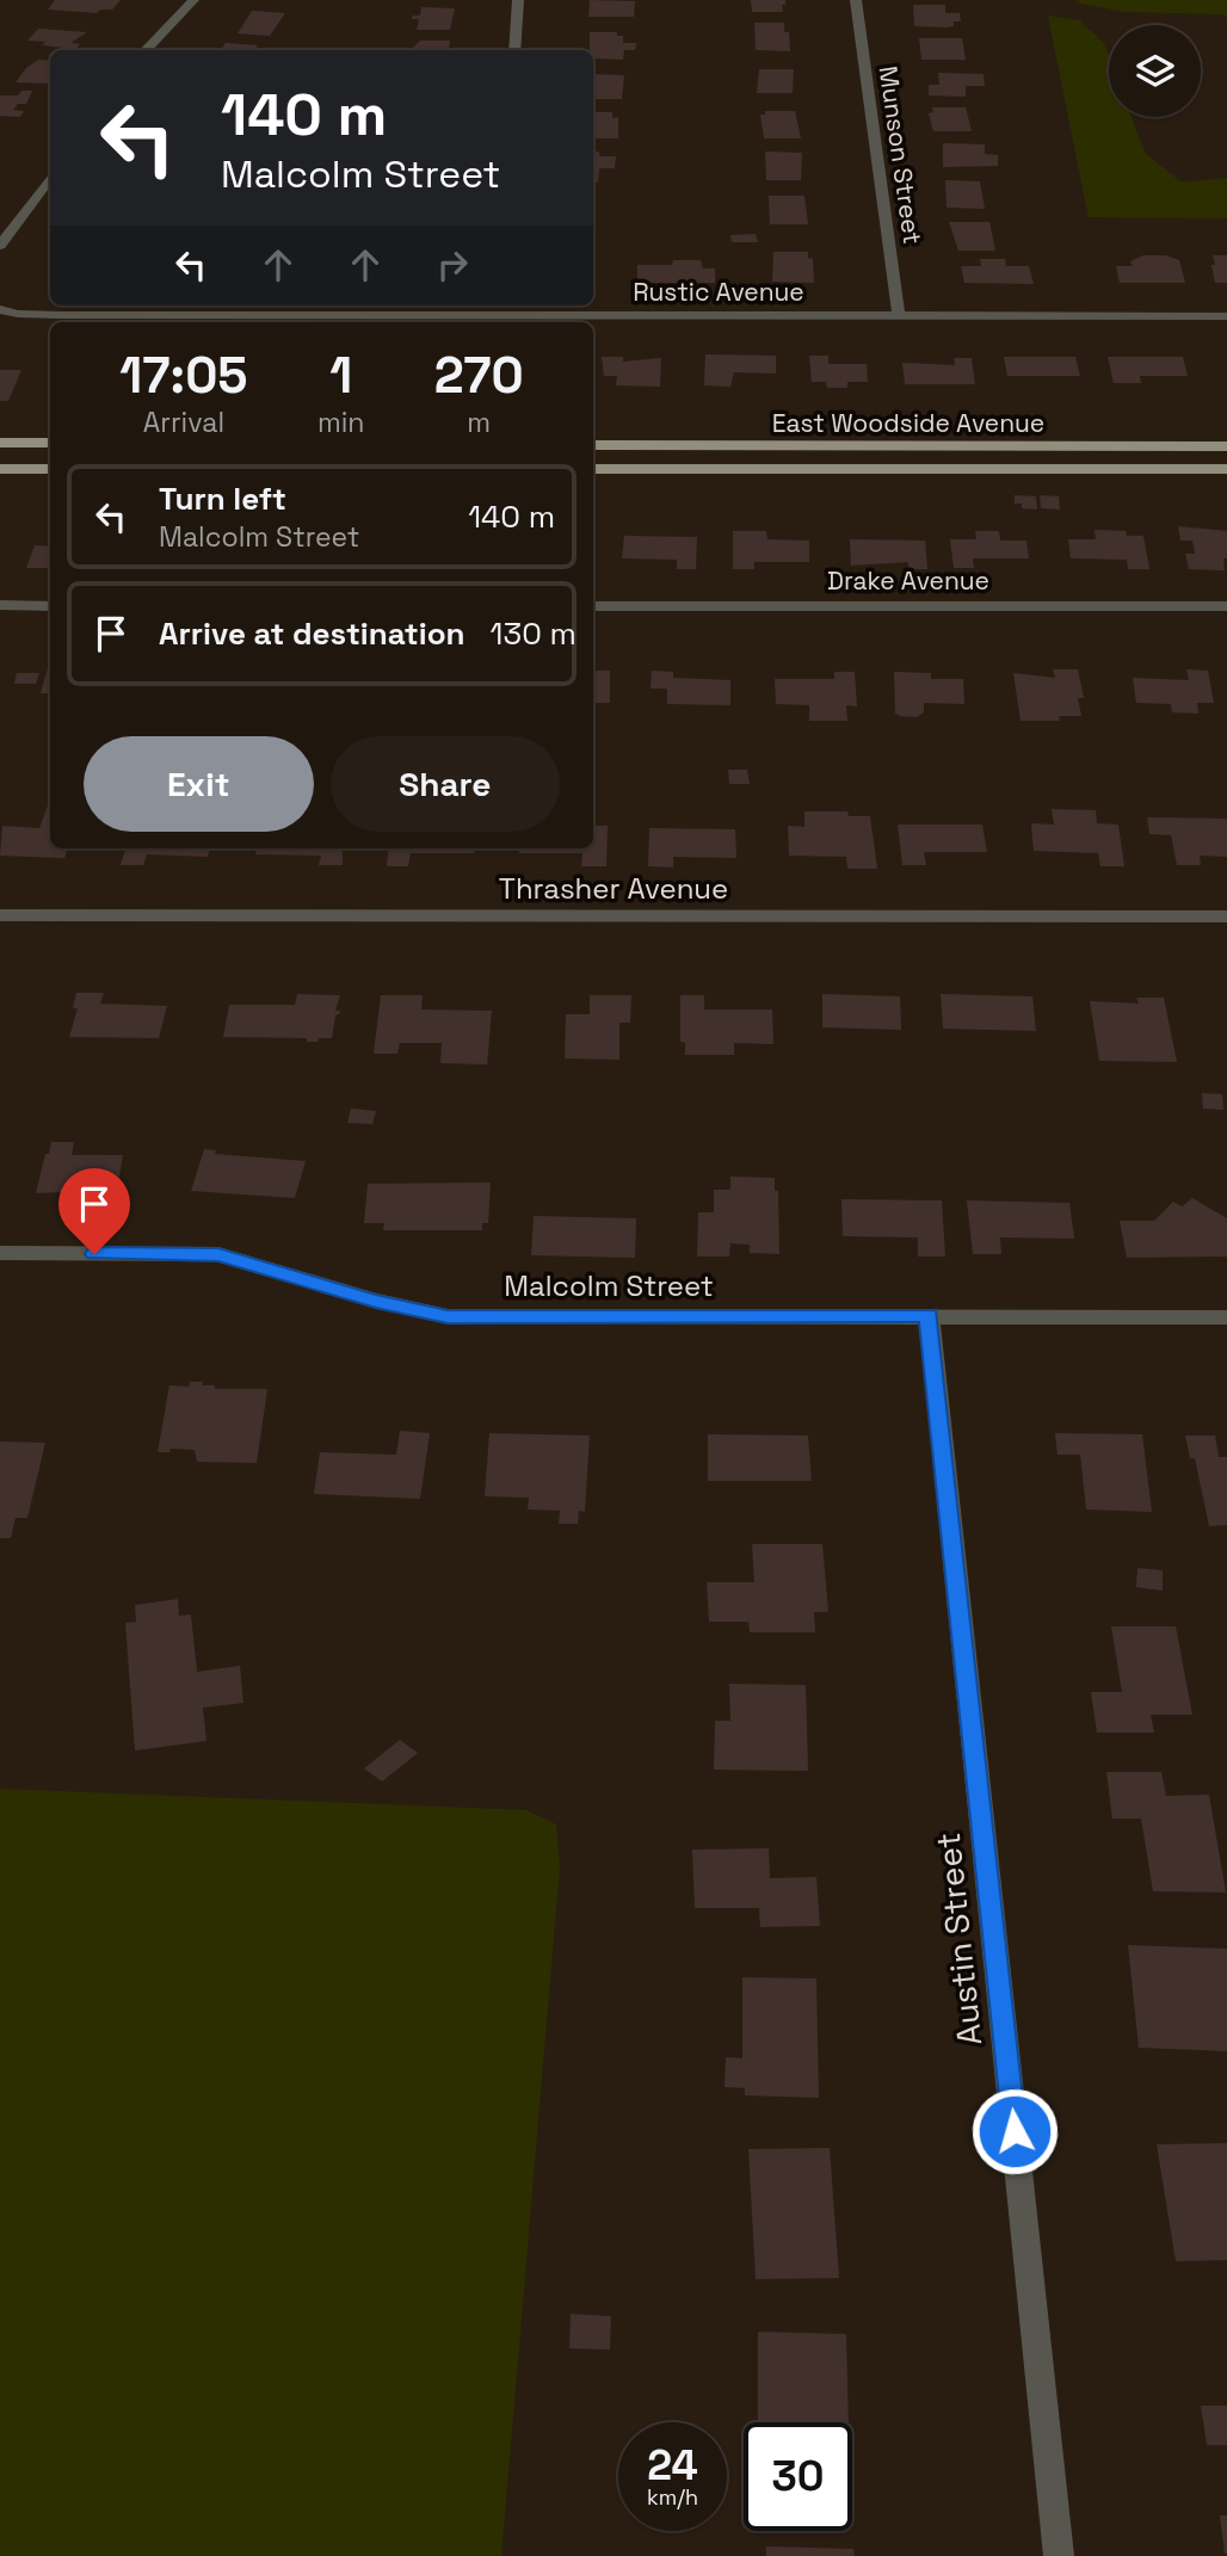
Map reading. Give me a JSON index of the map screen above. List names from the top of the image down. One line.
{"streets":{"main road":["East Woodside Avenue"],"street":["Munson Street","Rustic Avenue","Drake Avenue","Thrasher Avenue","Malcolm Street","Austin Street"]},"crossings":[["Munson Street","Rustic Avenue"],["Malcolm Street","Austin Street"]],"page":{"turn":["140 m","Malcolm Street"],"eta":["17:05","Arrival","1","min","270","m"],"list":[{"name":"Turn left","note":"Malcolm Street","value":"140 m"},{"name":"Arrive at destination","value":"130 m"}],"buttons":["Exit","Share"],"speed":"24 km/h","limit":"30"}}
